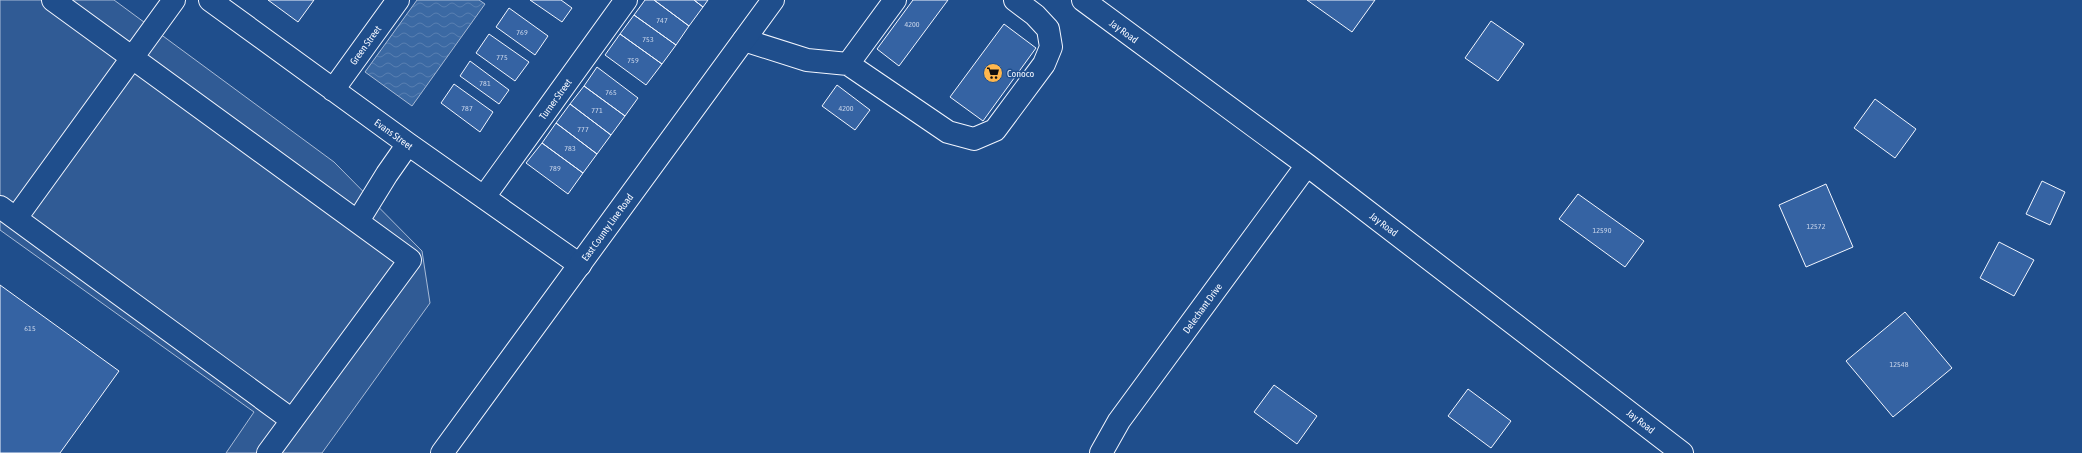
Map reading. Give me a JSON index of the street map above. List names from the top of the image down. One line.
{"streets":{"street":["Jay Road","Green Street","Turner Street","Evans Street","East County Line Road","Delechant Drive"]},"crossings":[["Jay Road","Delechant Drive"],["Green Street","Evans Street"],["Turner Street","Evans Street"],["Evans Street","East County Line Road"]],"places":{"supermarket":["Conoco"]},"house_numbers":["747","4200","769","753","775","759","781","765","787","4200","771","777","783","789","12572","12590","615","12548"]}
